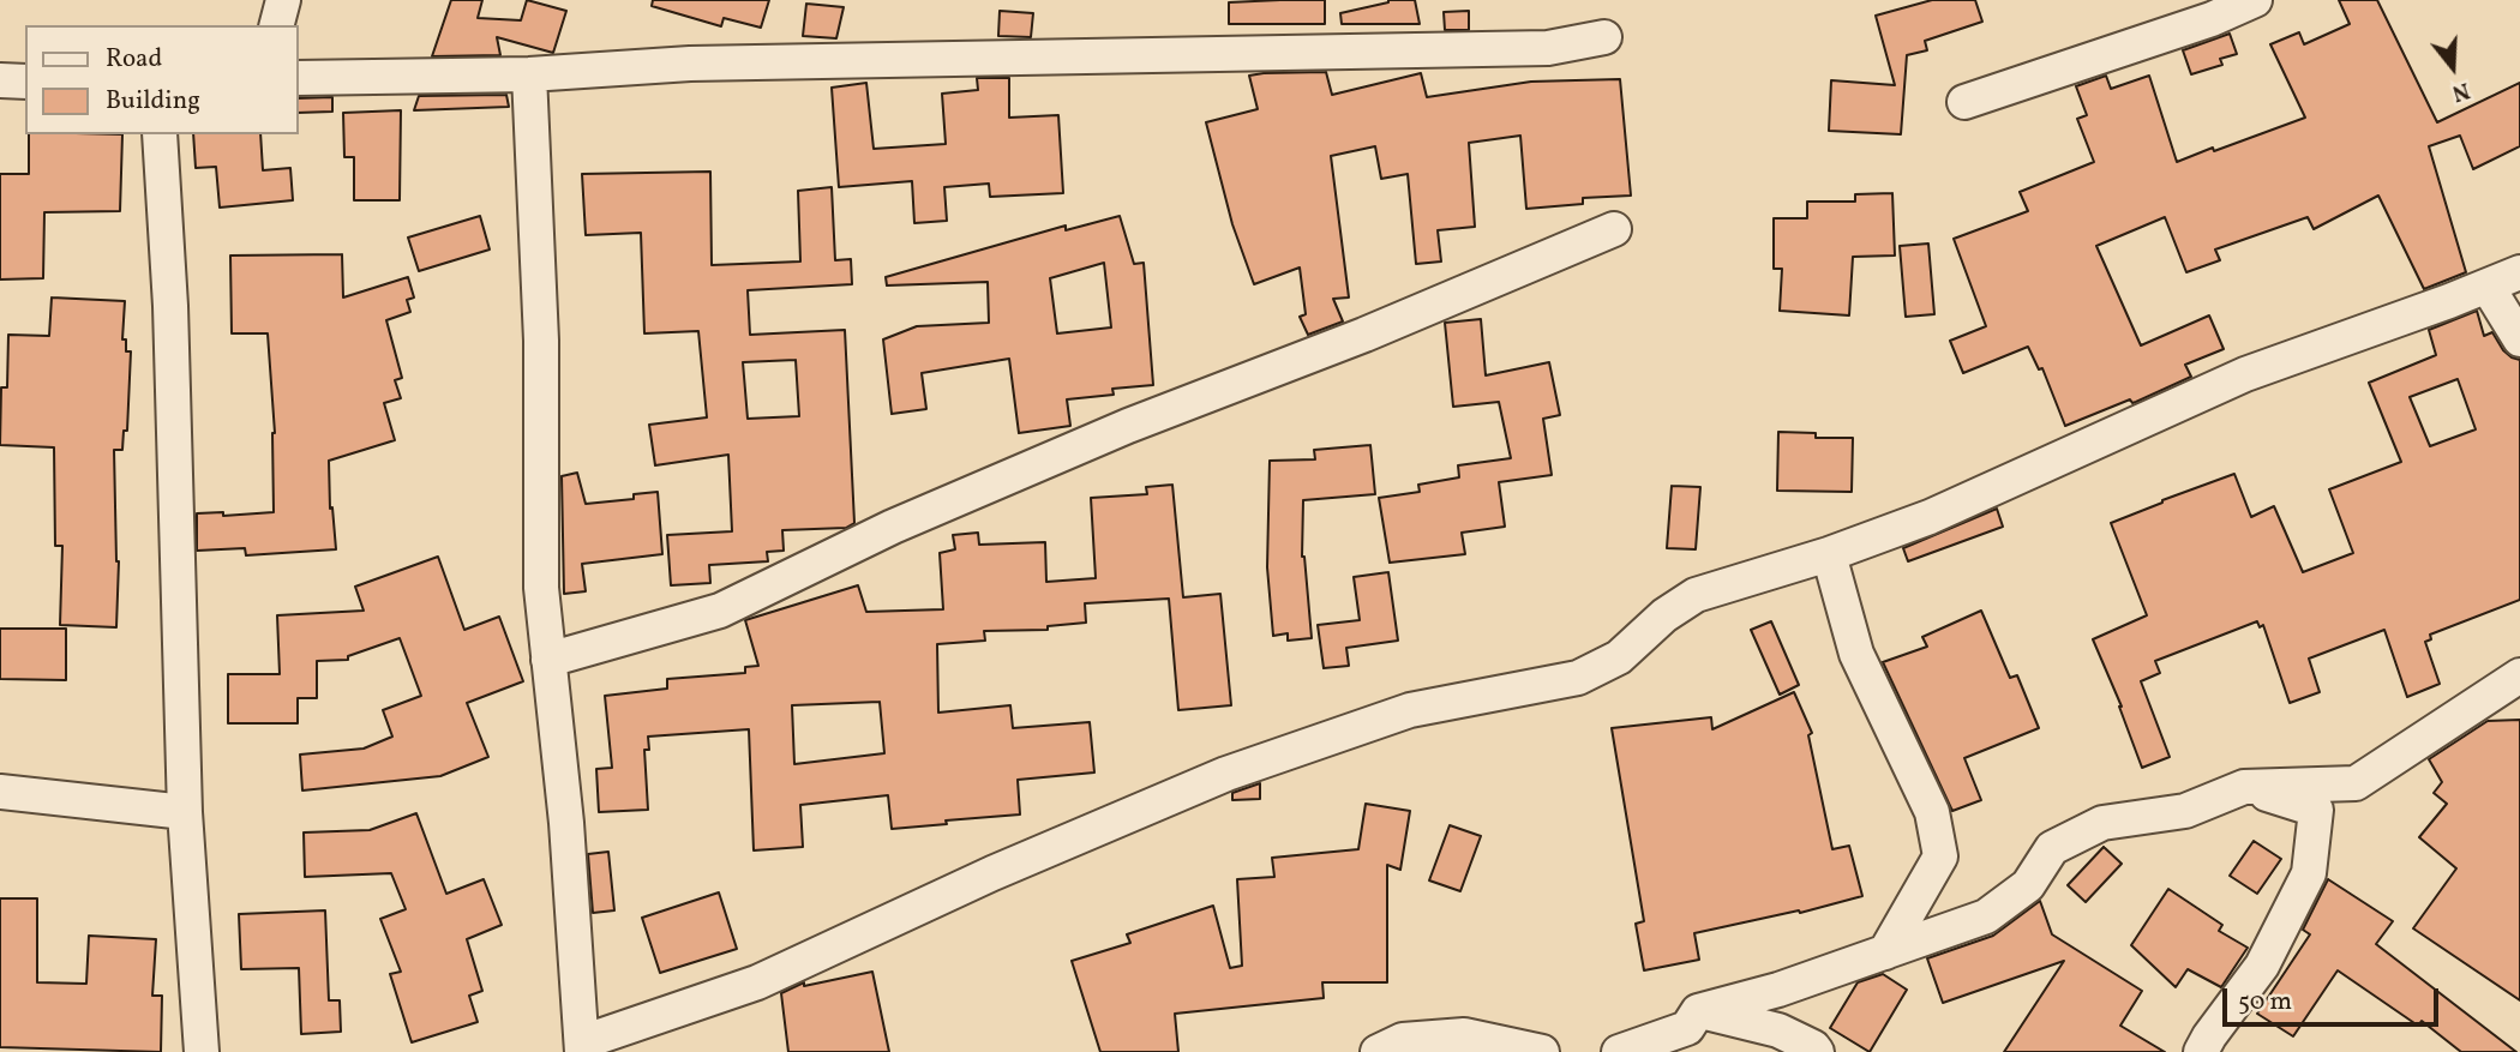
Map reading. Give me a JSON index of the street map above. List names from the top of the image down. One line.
{"legend":["Road","Building"],"scale_bar":"50 m","north":"bottom"}
